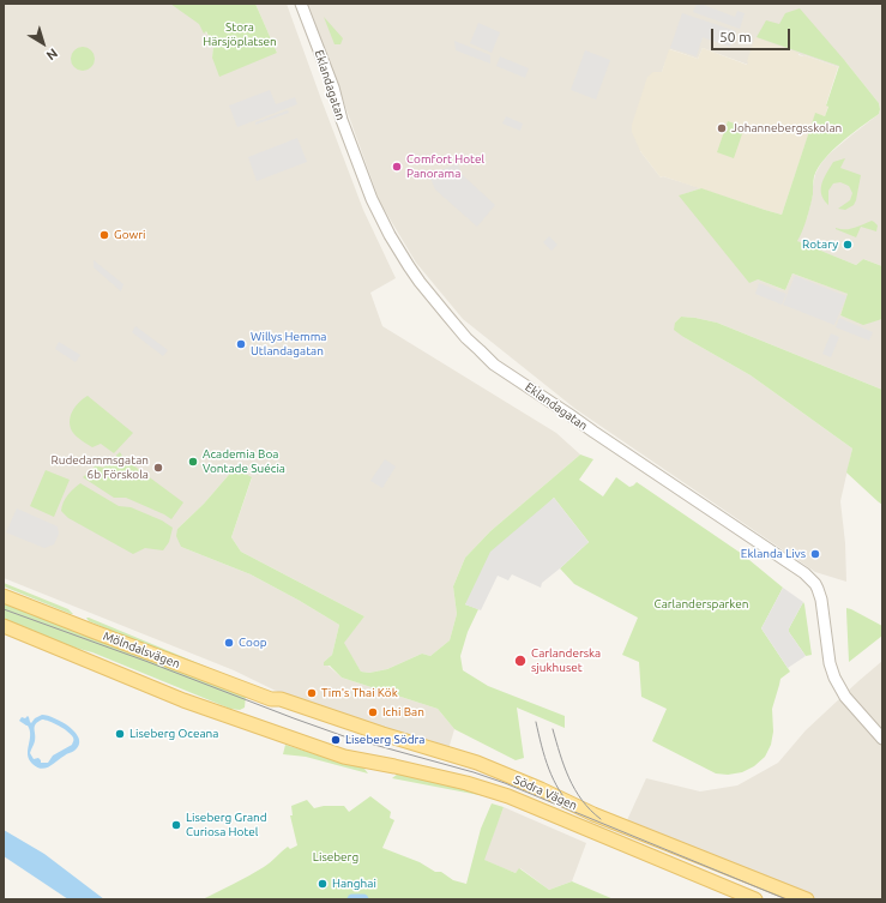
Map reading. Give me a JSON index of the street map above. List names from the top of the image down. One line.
{"streets":{"main road":["Mölndalsvägen","Södra Vägen"],"street":["Eklandagatan"]},"crossings":[["Mölndalsvägen","Södra Vägen"]],"parks":["Stora Härsjöplatsen","Carlandersparken","Liseberg"],"places":["Johannebergsskolan","Comfort Hotel Panorama","Gowri","Rotary","Willys Hemma Utlandagatan","Academia Boa Vontade Suécia","Rudedammsgatan 6b Förskola","Eklanda Livs","Coop","Carlanderska sjukhuset","Tim's Thai Kök","Ichi Ban","Liseberg Oceana","Liseberg Södra","Liseberg Grand Curiosa Hotel","Hanghai"],"scale_bar":"50 m","north":"bottom right"}
